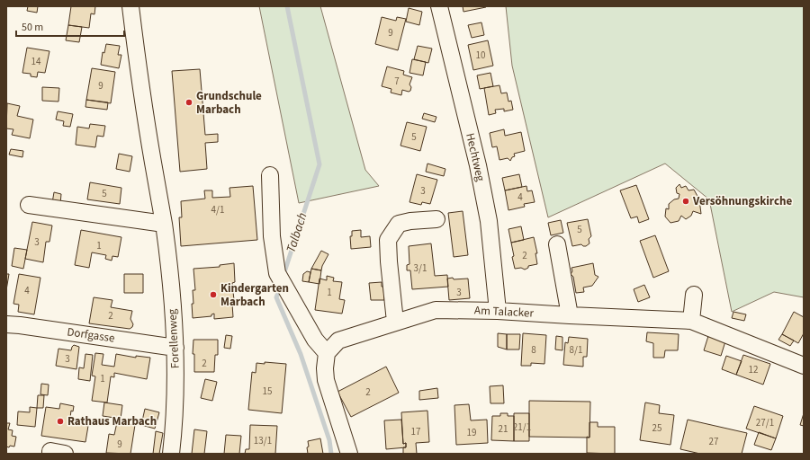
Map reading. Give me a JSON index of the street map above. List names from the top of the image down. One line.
{"streets":{"street":["Hechtweg","Am Talacker","Dorfgasse","Forellenweg"]},"crossings":[["Hechtweg","Am Talacker"],["Dorfgasse","Forellenweg"]],"water":["Talbach"],"places":["Grundschule Marbach","Versöhnungskirche","Kindergarten Marbach","Rathaus Marbach"],"house_numbers":["9","10","14","7","9","5","3","5","4","4/1","5","3","1","2","3/1","4","1","3","2","8","8/1","3","2","12","1","15","2","27/1","21/1","25","21","17","19","13/1","27","9"],"scale_bar":"50 m"}
